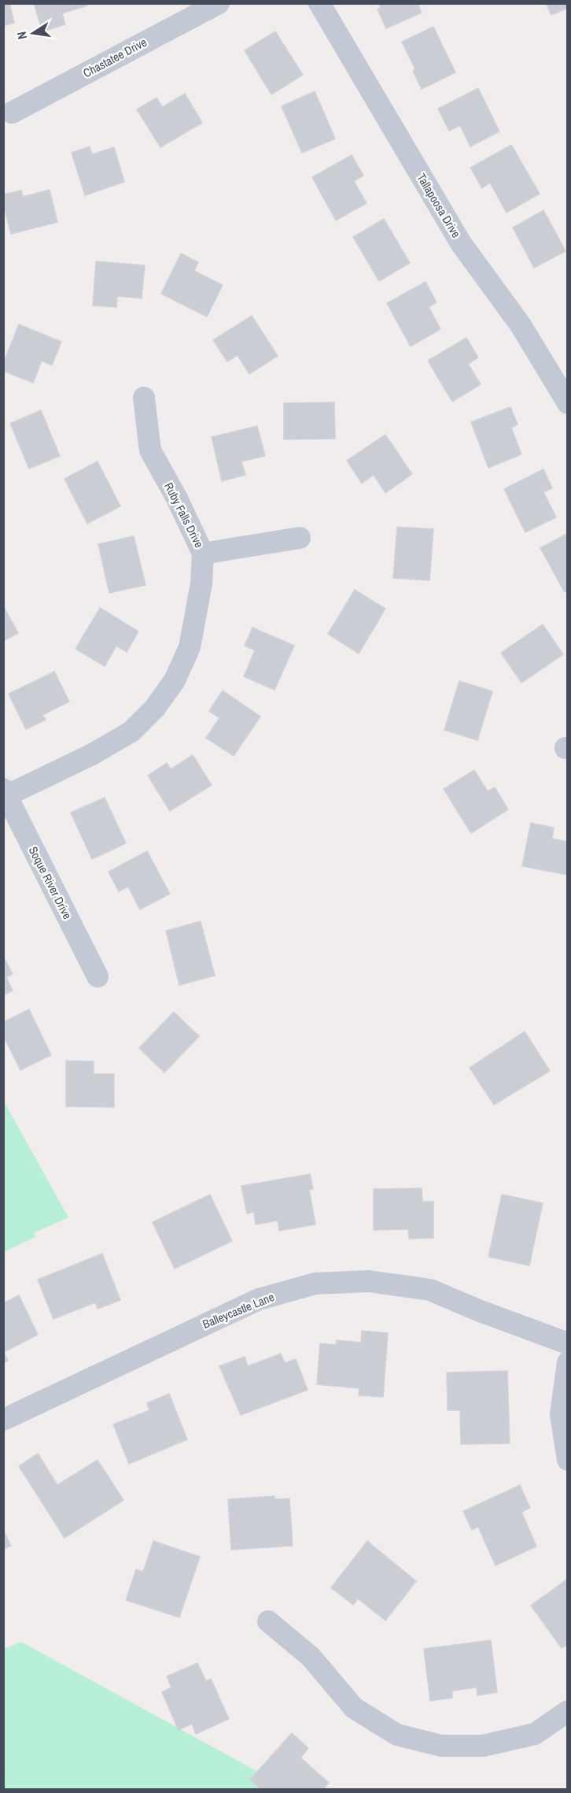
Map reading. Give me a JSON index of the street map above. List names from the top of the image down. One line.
{"streets":{"street":["Chastatee Drive","Tallapoosa Drive","Ruby Falls Drive","Soque River Drive","Balleycastle Lane"]},"crossings":[["Ruby Falls Drive","Soque River Drive"]],"north":"left"}
